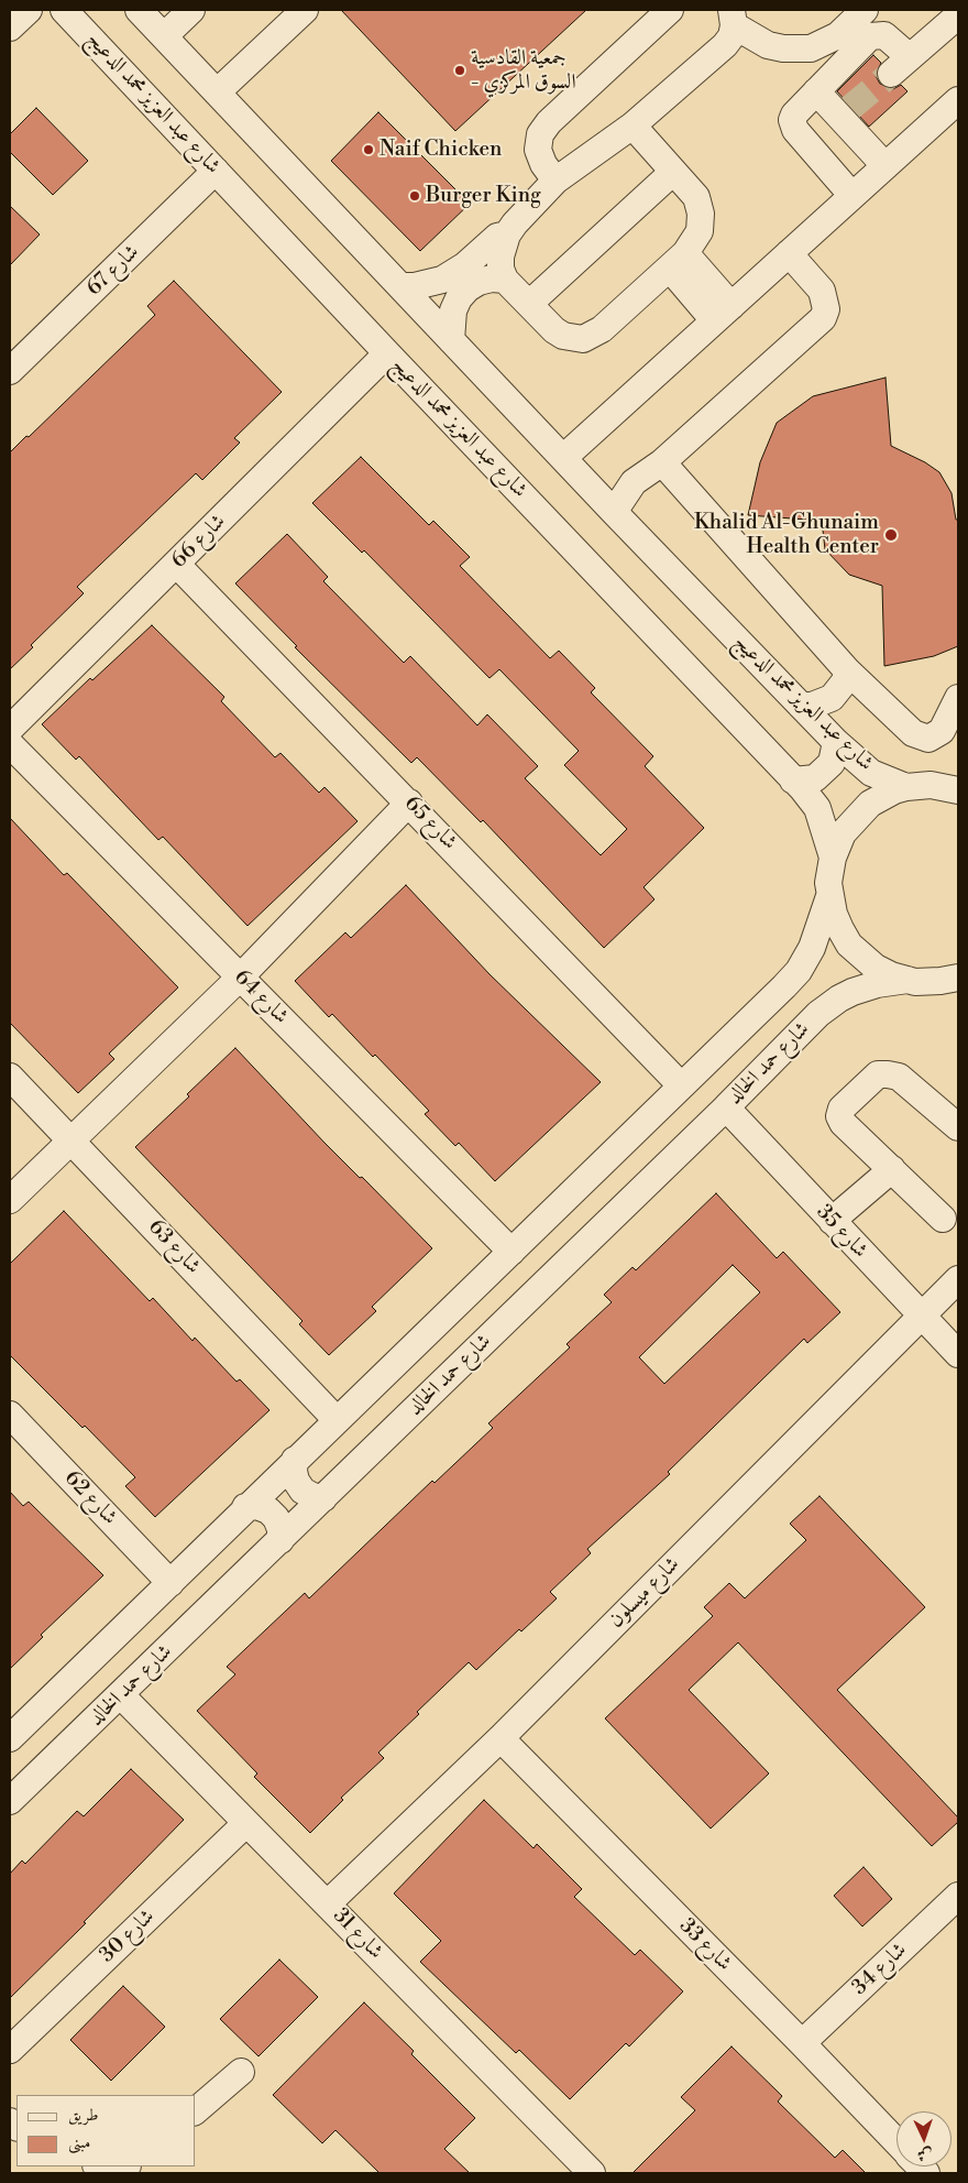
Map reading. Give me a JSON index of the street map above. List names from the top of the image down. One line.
{"streets":{"street":["شارع عبد العزيز محمد الدعيج","شارع 67","شارع 66","شارع 65","شارع 64","شارع حمد الخالد","شارع 35","شارع 63","شارع 62","شارع ميسلون","شارع 31","شارع 30","شارع 33","شارع 34"]},"crossings":[["شارع عبد العزيز محمد الدعيج","شارع 67"],["شارع عبد العزيز محمد الدعيج","شارع 66"],["شارع 66","شارع 65"],["شارع حمد الخالد","شارع 35"],["شارع حمد الخالد","شارع 31"],["شارع 35","شارع ميسلون"],["شارع ميسلون","شارع 31"],["شارع ميسلون","شارع 33"],["شارع 31","شارع 30"],["شارع 33","شارع 34"]],"places":["جمعية القادسية - السوق المركزي","Naif Chicken","Burger King","Khalid Al-Ghunaim Health Center"],"legend":["طريق","مبنى"],"north":"bottom"}
